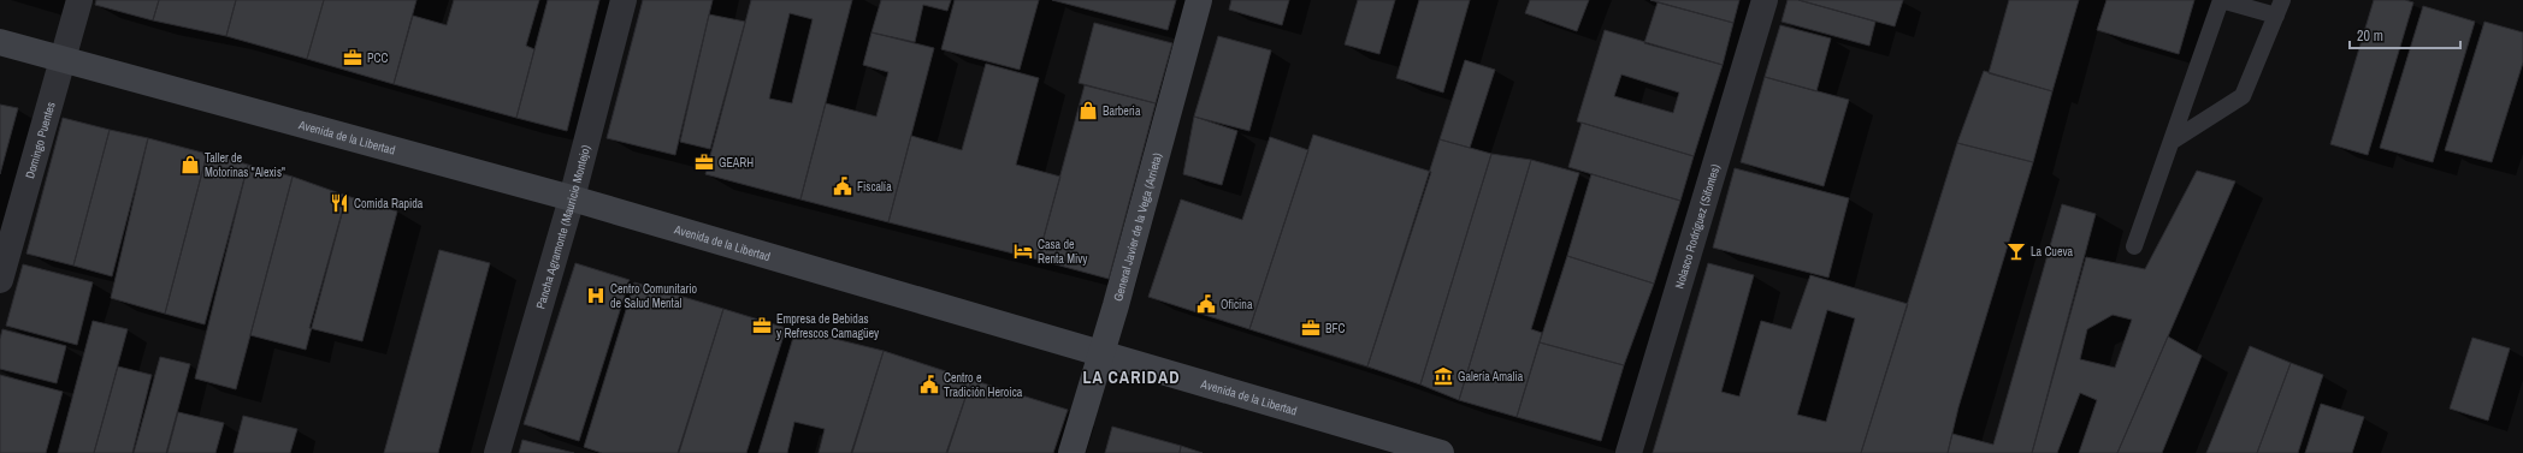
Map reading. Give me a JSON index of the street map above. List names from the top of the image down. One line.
{"streets":{"main road":["Avenida de la Libertad","General Javier de la Vega (Arrieta)"],"street":["Domingo Puentes","Nolasco Rodríguez (Sifontes)","Pancha Agramonte (Mauricio Montejo)"]},"crossings":[["Avenida de la Libertad","Domingo Puentes"],["Avenida de la Libertad","Pancha Agramonte (Mauricio Montejo)"],["Avenida de la Libertad","General Javier de la Vega (Arrieta)"]],"districts":["LA CARIDAD"],"places":{"office":["PCC","GEARH","Empresa de Bebidas y Refrescos Camagüey","BFC"],"shop":["Barberia","Taller de Motorinas \"Alexis\""],"public building":["Fiscalía","Oficina","Centro e Tradición Heroica"],"restaurant":["Comida Rapida"],"hotel":["Casa de Renta Mivy"],"bar":["La Cueva"],"hospital":["Centro Comunitario de Salud Mental"],"museum":["Galería Amalia"]},"scale_bar":"20 m"}
